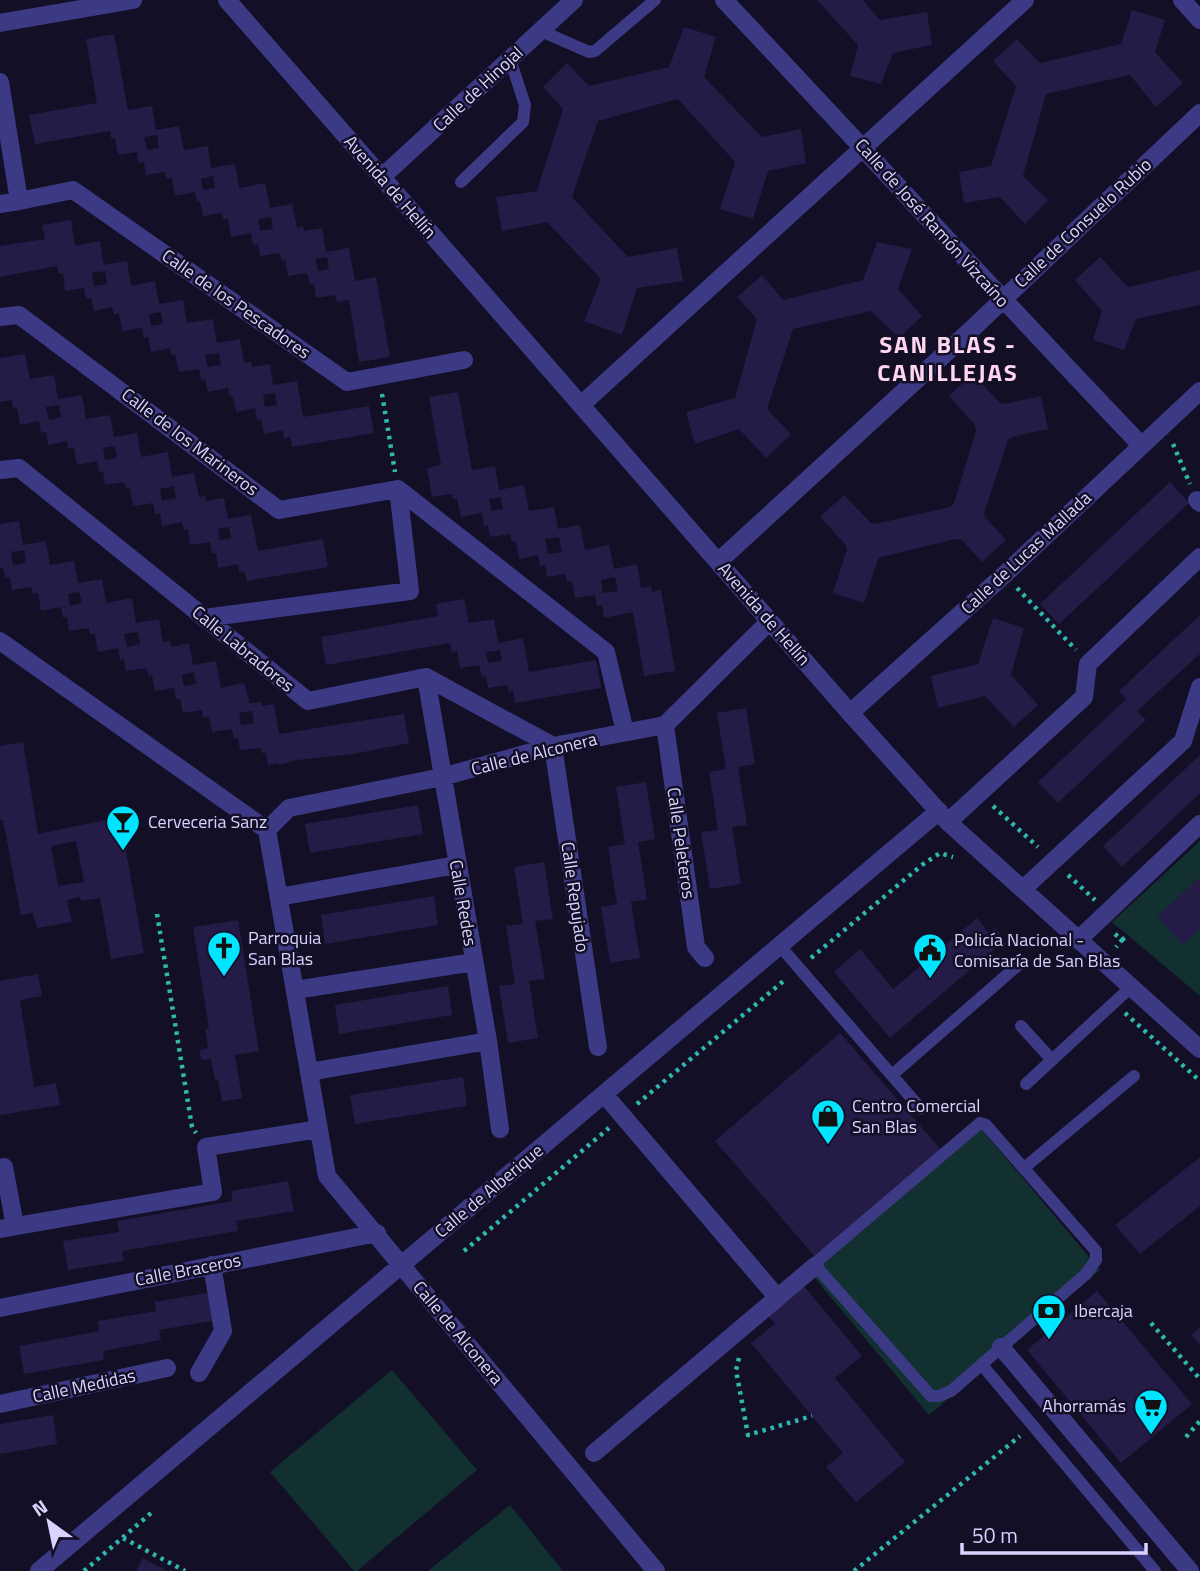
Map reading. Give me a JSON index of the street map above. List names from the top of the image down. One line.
{"streets":{"street":["Calle de Hinojal","Avenida de Hellín","Calle de José Ramón Vizcaíno","Calle de Consuelo Rubio","Calle de los Pescadores","Calle de los Marineros","Calle de Lucas Mallada","Calle Labradores","Calle de Alconera","Calle Peleteros","Calle Repujado","Calle Redes","Calle de Alberique","Calle Braceros","Calle Medidas"]},"crossings":[["Calle de Hinojal","Avenida de Hellín"],["Avenida de Hellín","Calle de Consuelo Rubio"],["Avenida de Hellín","Calle de Lucas Mallada"],["Avenida de Hellín","Calle de Alberique"],["Calle de José Ramón Vizcaíno","Calle de Consuelo Rubio"],["Calle de José Ramón Vizcaíno","Calle de Lucas Mallada"],["Calle Labradores","Calle Redes"],["Calle de Alconera","Calle Peleteros"],["Calle de Alconera","Calle Repujado"],["Calle de Alconera","Calle Redes"],["Calle de Alconera","Calle de Alberique"],["Calle de Alconera","Calle Braceros"]],"districts":["SAN BLAS - CANILLEJAS"],"places":{"bar":["Cerveceria Sanz"],"church":["Parroquia San Blas"],"public building":["Policía Nacional - Comisaría de San Blas"],"shop":["Centro Comercial San Blas"],"bank":["Ibercaja"],"supermarket":["Ahorramás"]},"scale_bar":"50 m","north":"top left"}
